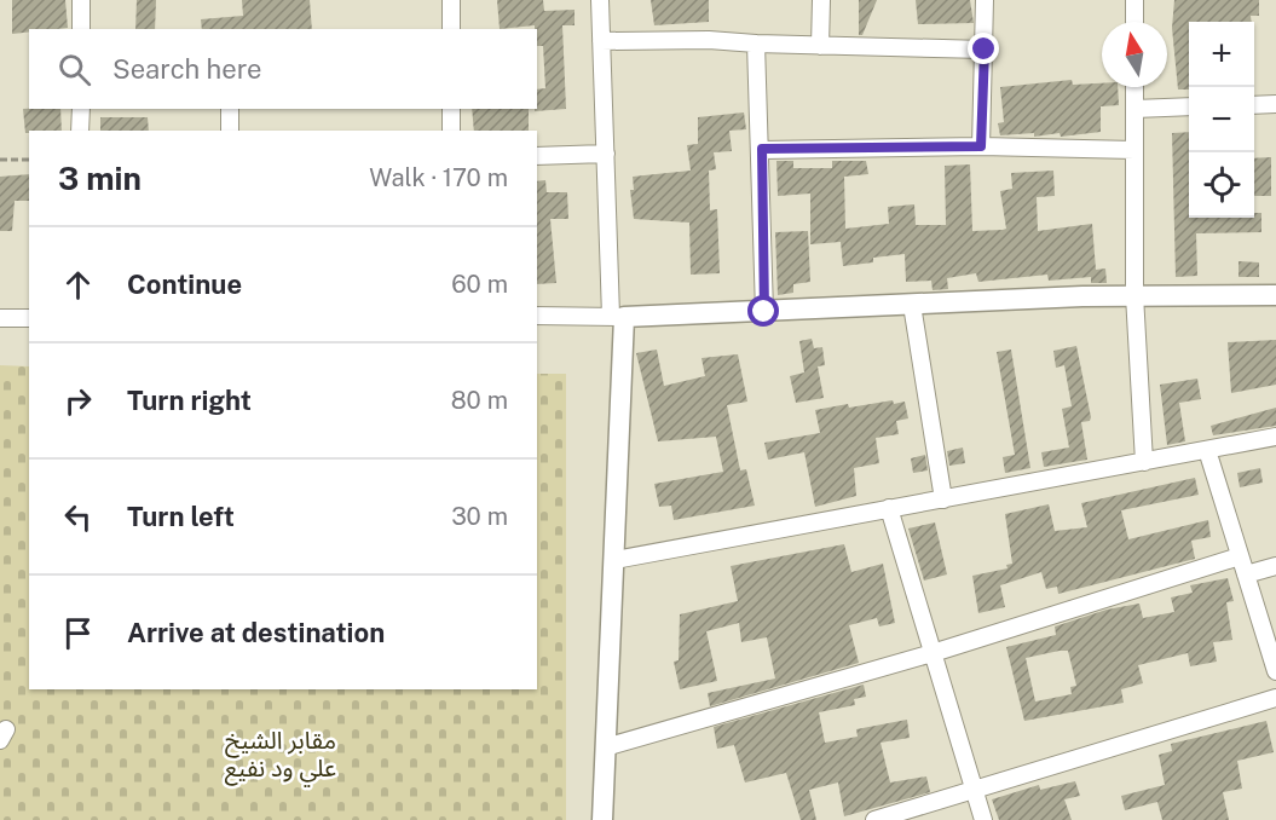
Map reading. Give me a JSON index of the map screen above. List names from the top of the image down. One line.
{"parks":["مقابر الشيخ علي ود نفيع"],"north":"top","page":{"map_buttons":["+","−"],"search":"Search here","heading":["3 min","Walk · 170 m"],"list":[["Continue","60 m"],["Turn right","80 m"],["Turn left","30 m"],"Arrive at destination"]}}
